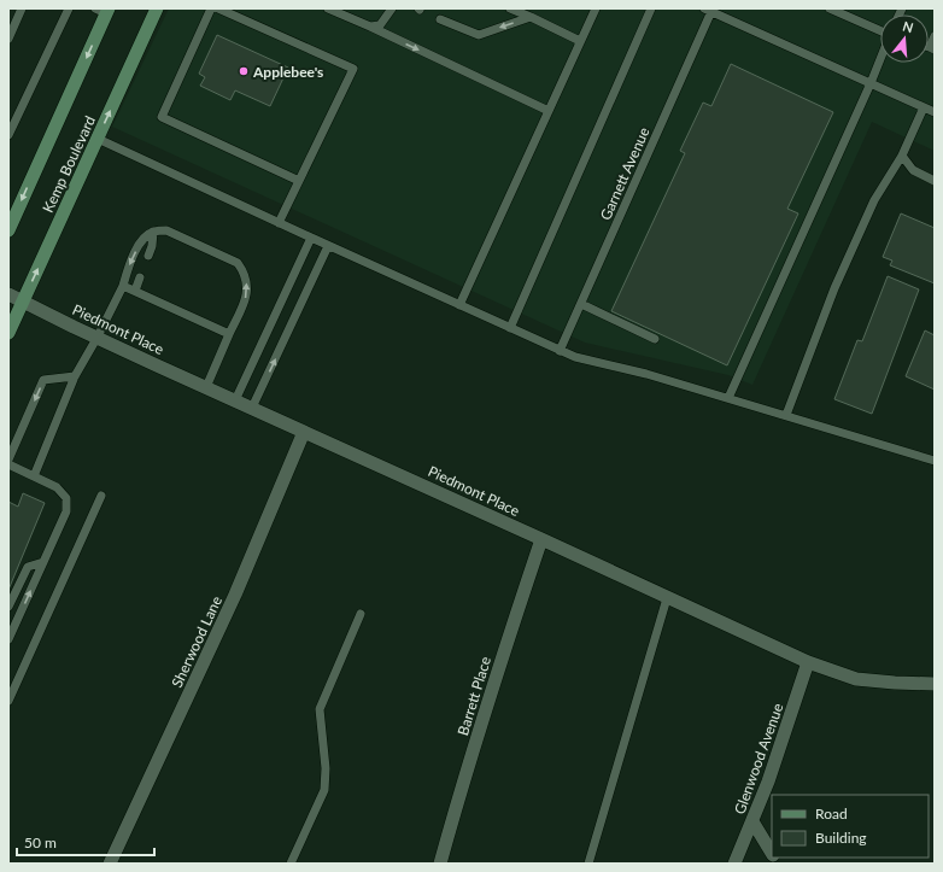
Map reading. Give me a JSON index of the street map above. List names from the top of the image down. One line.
{"streets":{"main road":["Kemp Boulevard"],"street":["Piedmont Place","Sherwood Lane","Barrett Place","Glenwood Avenue"],"lane":["Garnett Avenue"]},"crossings":[["Kemp Boulevard","Piedmont Place"],["Piedmont Place","Sherwood Lane"],["Piedmont Place","Barrett Place"],["Piedmont Place","Glenwood Avenue"]],"places":["Applebee's"],"legend":["Road","Building"],"scale_bar":"50 m","north":"top"}
